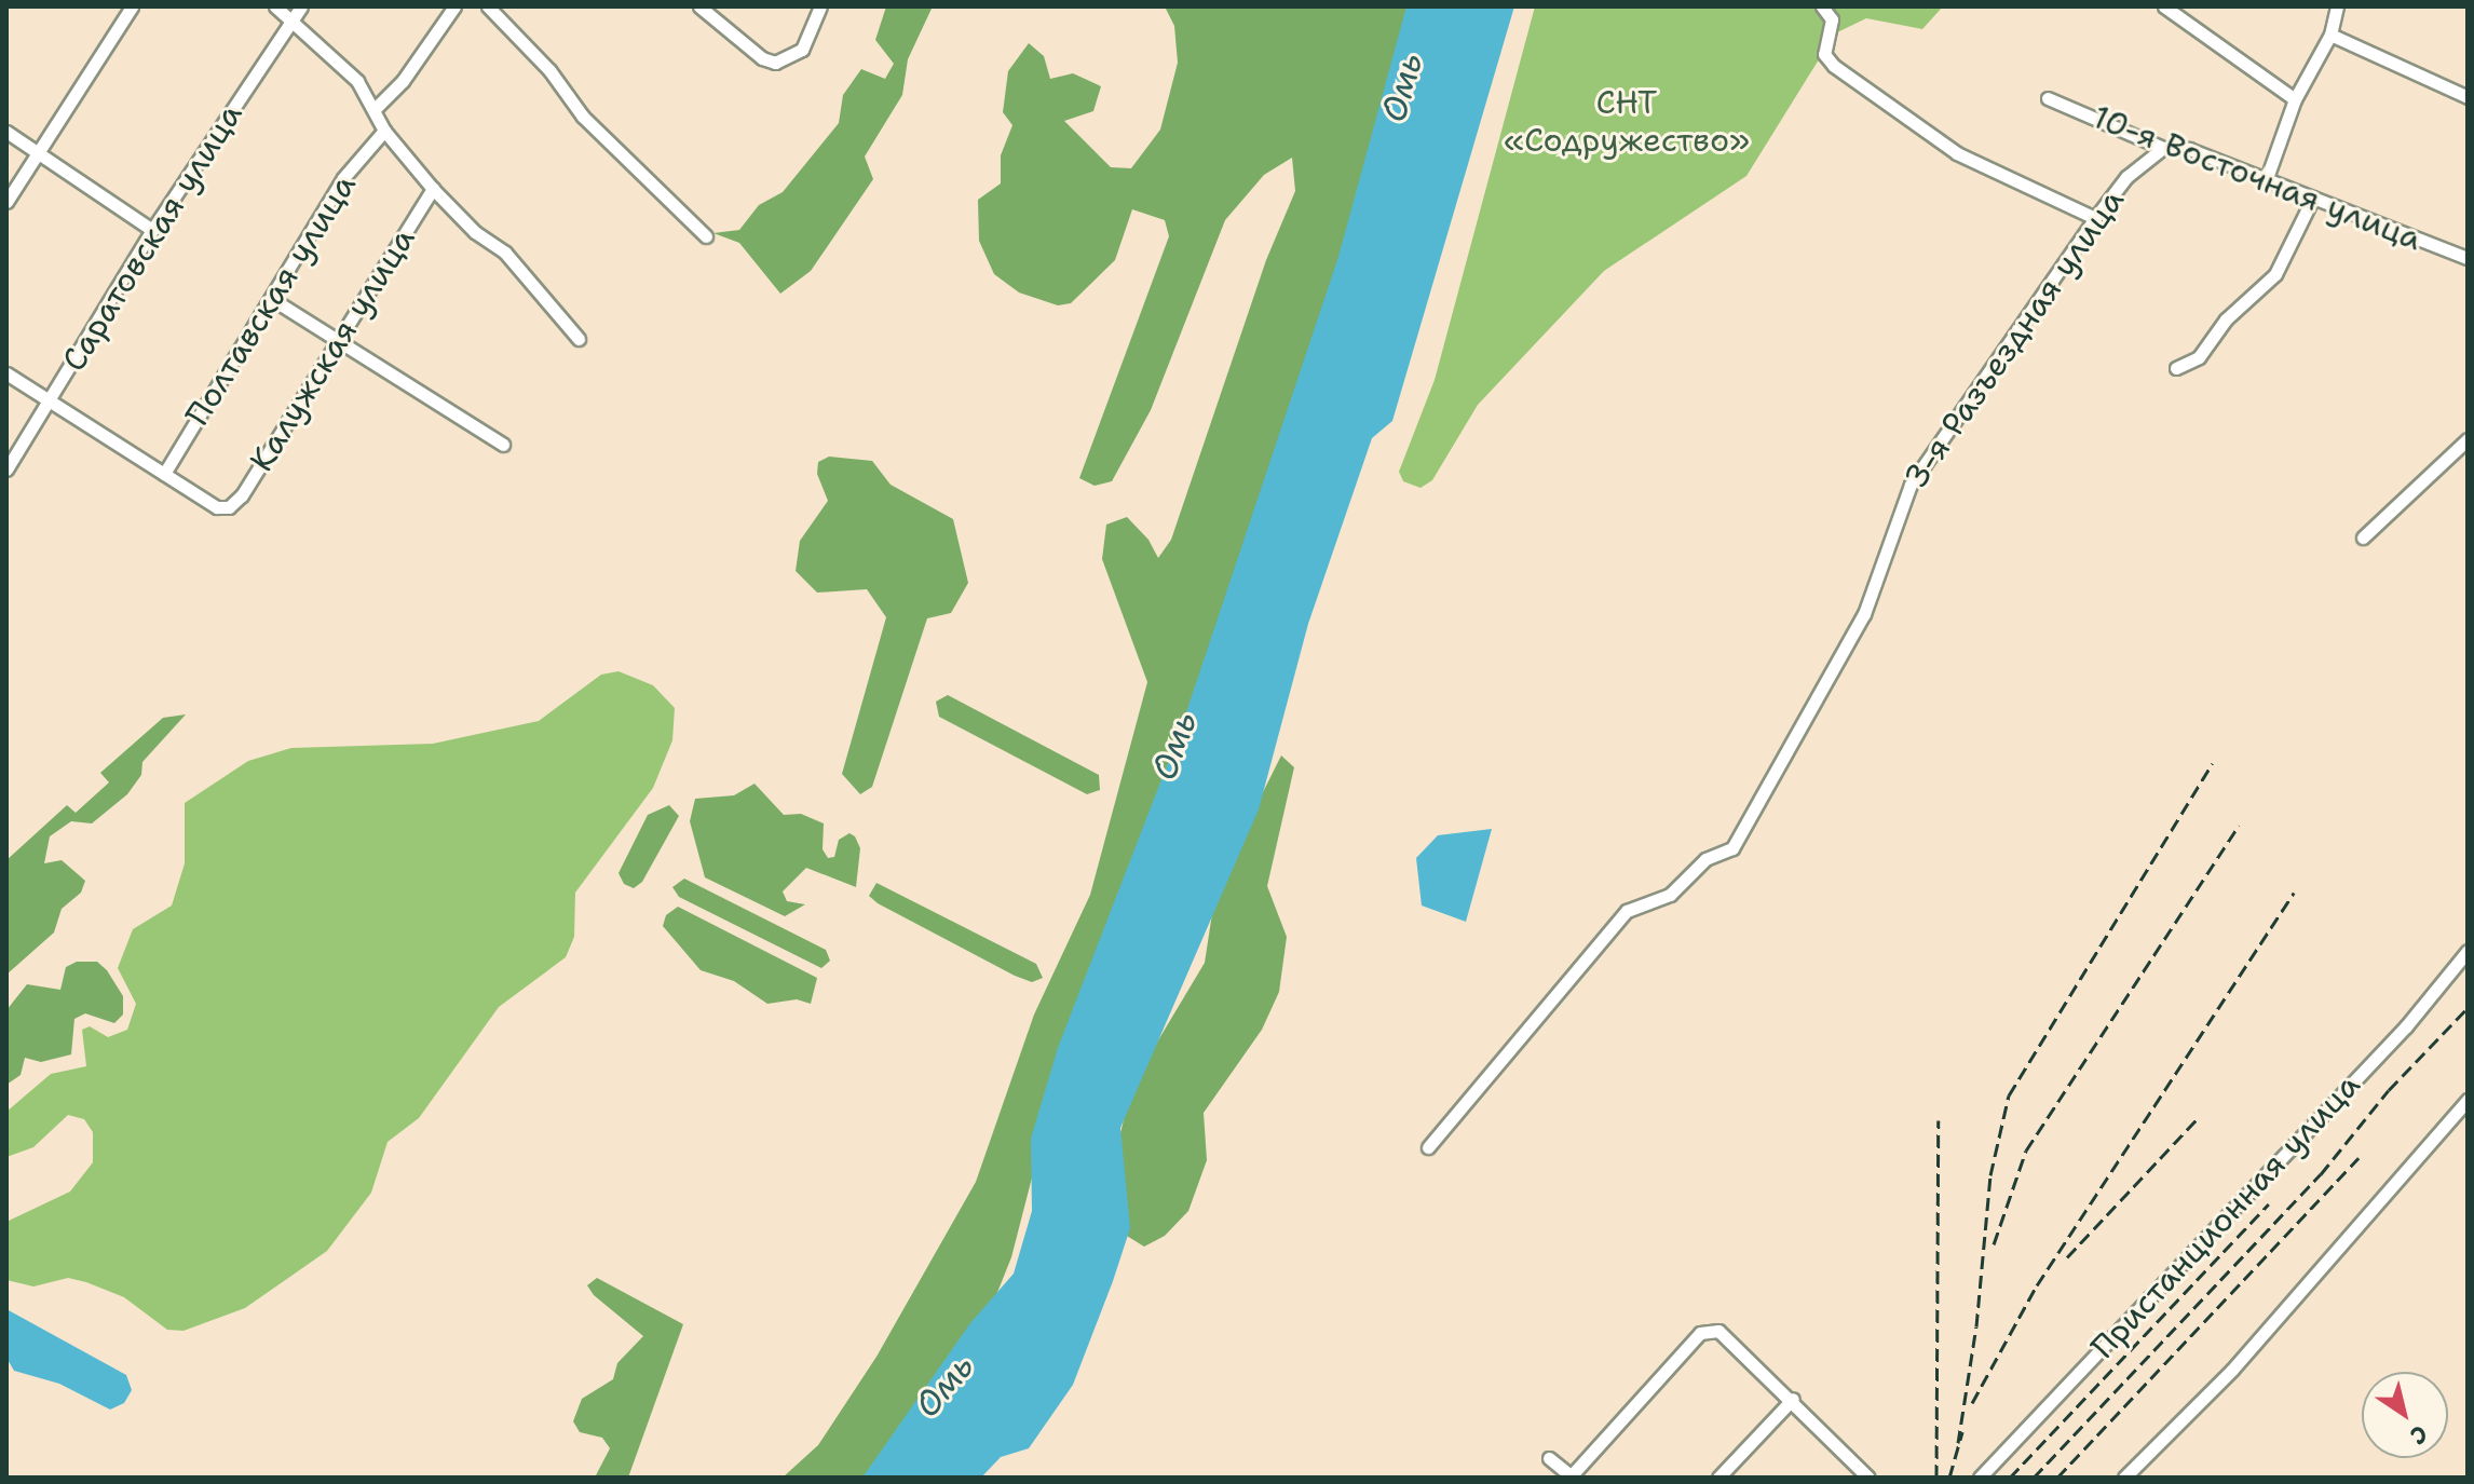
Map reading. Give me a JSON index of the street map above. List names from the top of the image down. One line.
{"streets":{"street":["10-я Восточная улица","Саратовская улица","Полтавская улица","3-я Разъездная улица","Калужская улица","Пристанционная улица"]},"crossings":[["10-я Восточная улица","3-я Разъездная улица"],["Полтавская улица","Калужская улица"]],"water":["Омь"],"parks":["СНТ «Содружество»"],"north":"bottom right"}
